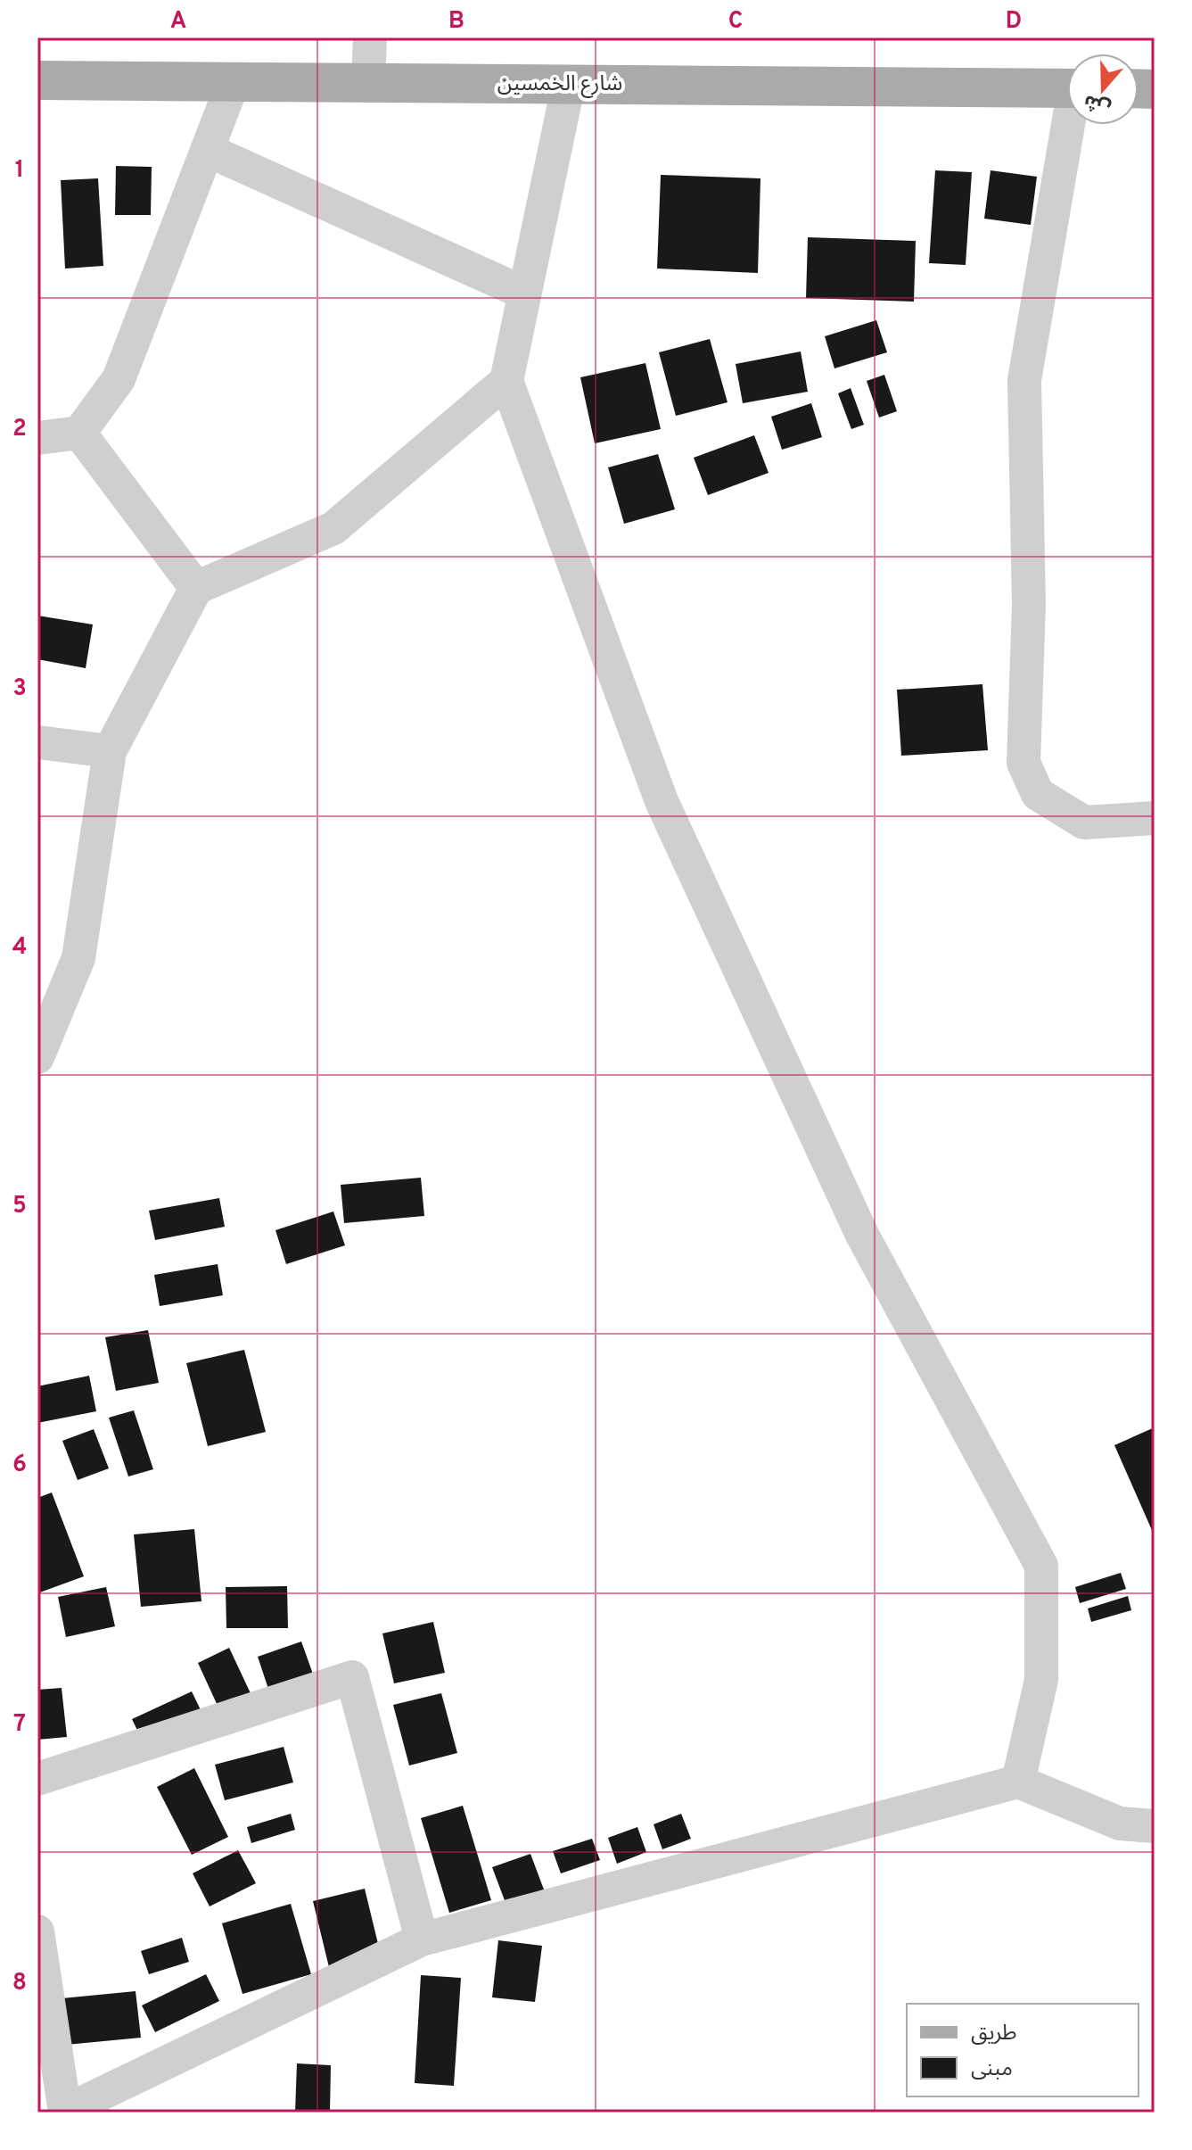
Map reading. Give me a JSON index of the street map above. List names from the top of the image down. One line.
{"streets":{"main road":["شارع الخمسين"]},"legend":["طريق","مبنى"],"north":"bottom","grid":{"columns":["A","B","C","D"],"rows":["1","2","3","4","5","6","7","8"]}}
